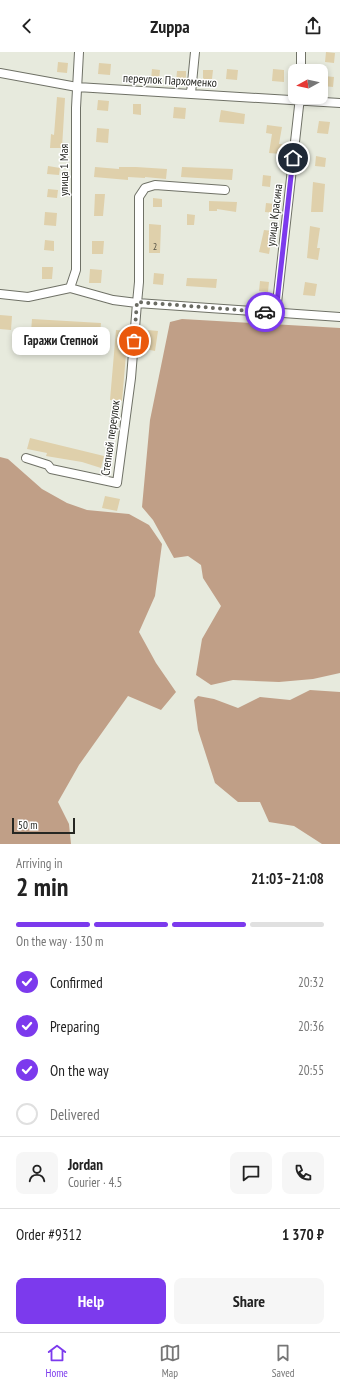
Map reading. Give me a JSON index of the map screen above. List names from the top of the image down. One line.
{"streets":{"street":["переулок Пархоменко","улица 1 Мая","улица Красина","Степной переулок"]},"crossings":[["переулок Пархоменко","улица 1 Мая"]],"places":["Гаражи Степной"],"house_numbers":["2"],"scale_bar":"50 m","north":"left","page":{"header":"Zuppa","bubble":"Гаражи Степной","scale":"50 m","heading":["2 min","Arriving in","21:03–21:08"],"panel":["Jordan","Courier · 4.5","Order #9312","1 370 ₽"],"bar":"On the way · 130 m","list":[["Confirmed","20:32"],["Preparing","20:36"],["On the way","20:55"],"Delivered"],"buttons":["Help","Share"],"tabs":["Home","Map","Saved"]}}
